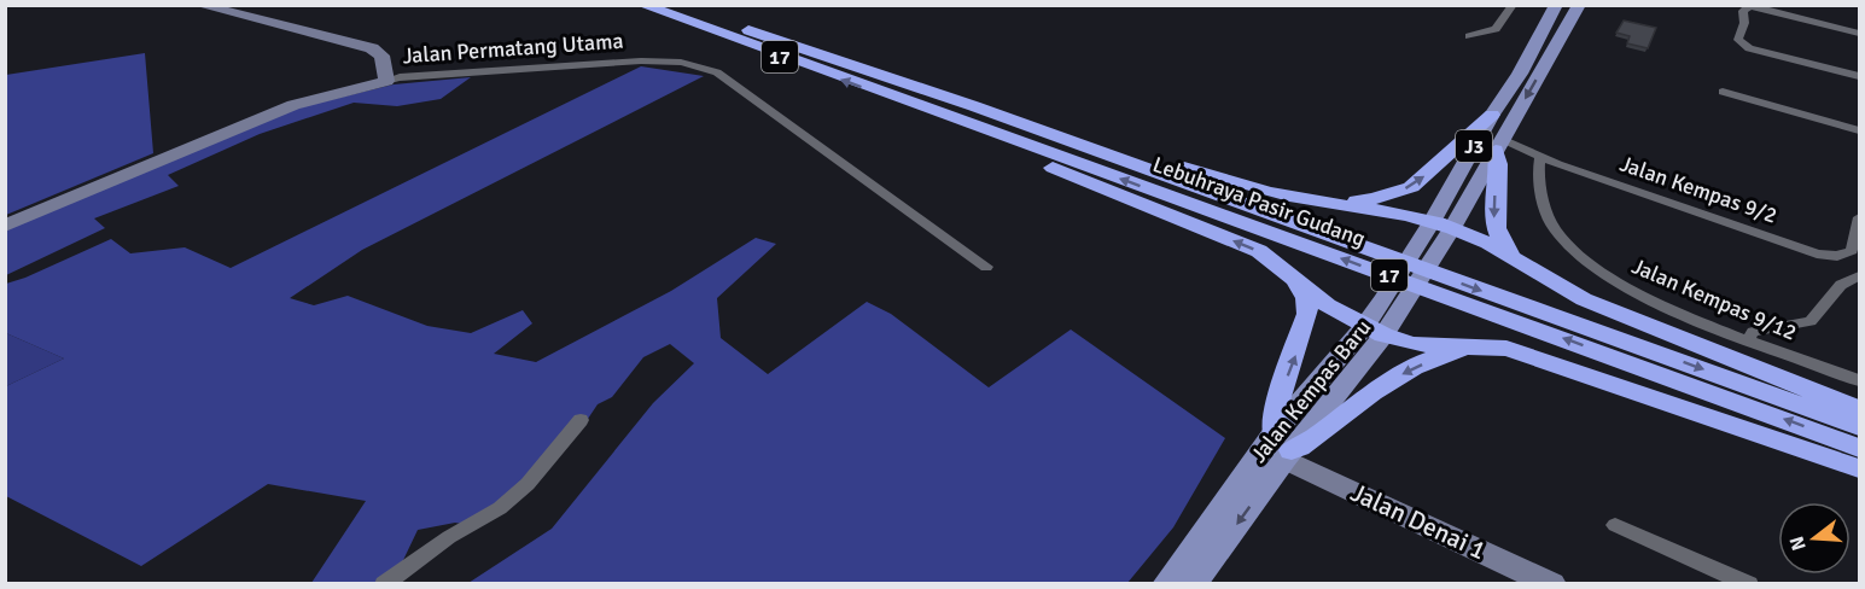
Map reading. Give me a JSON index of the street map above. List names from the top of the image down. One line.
{"streets":{"highway":["17","Lebuhraya Pasir Gudang"],"main road":["J3","Jalan Kempas Baru"],"street":["Jalan Permatang Utama","Jalan Kempas 9/2","Jalan Kempas 9/12","Jalan Denai 1"]},"crossings":[["Jalan Kempas 9/2","Jalan Kempas 9/12"],["Jalan Kempas 9/2","Jalan Kempas Baru"],["Jalan Kempas Baru","Jalan Denai 1"]],"north":"left"}
